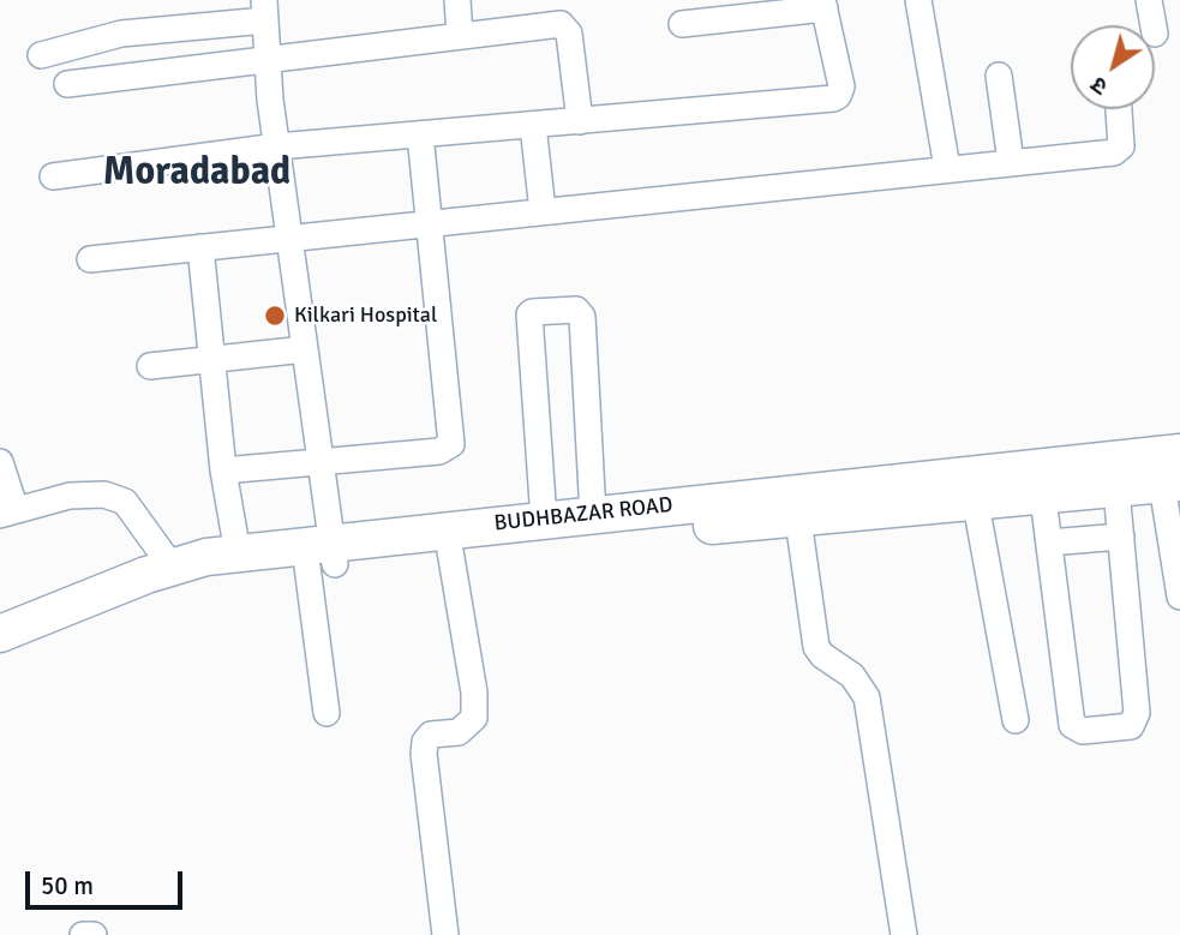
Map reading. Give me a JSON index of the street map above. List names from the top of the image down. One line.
{"streets":{"street":["BUDHBAZAR ROAD"]},"districts":["Moradabad"],"places":["Kilkari Hospital"],"scale_bar":"50 m","north":"bottom left"}
